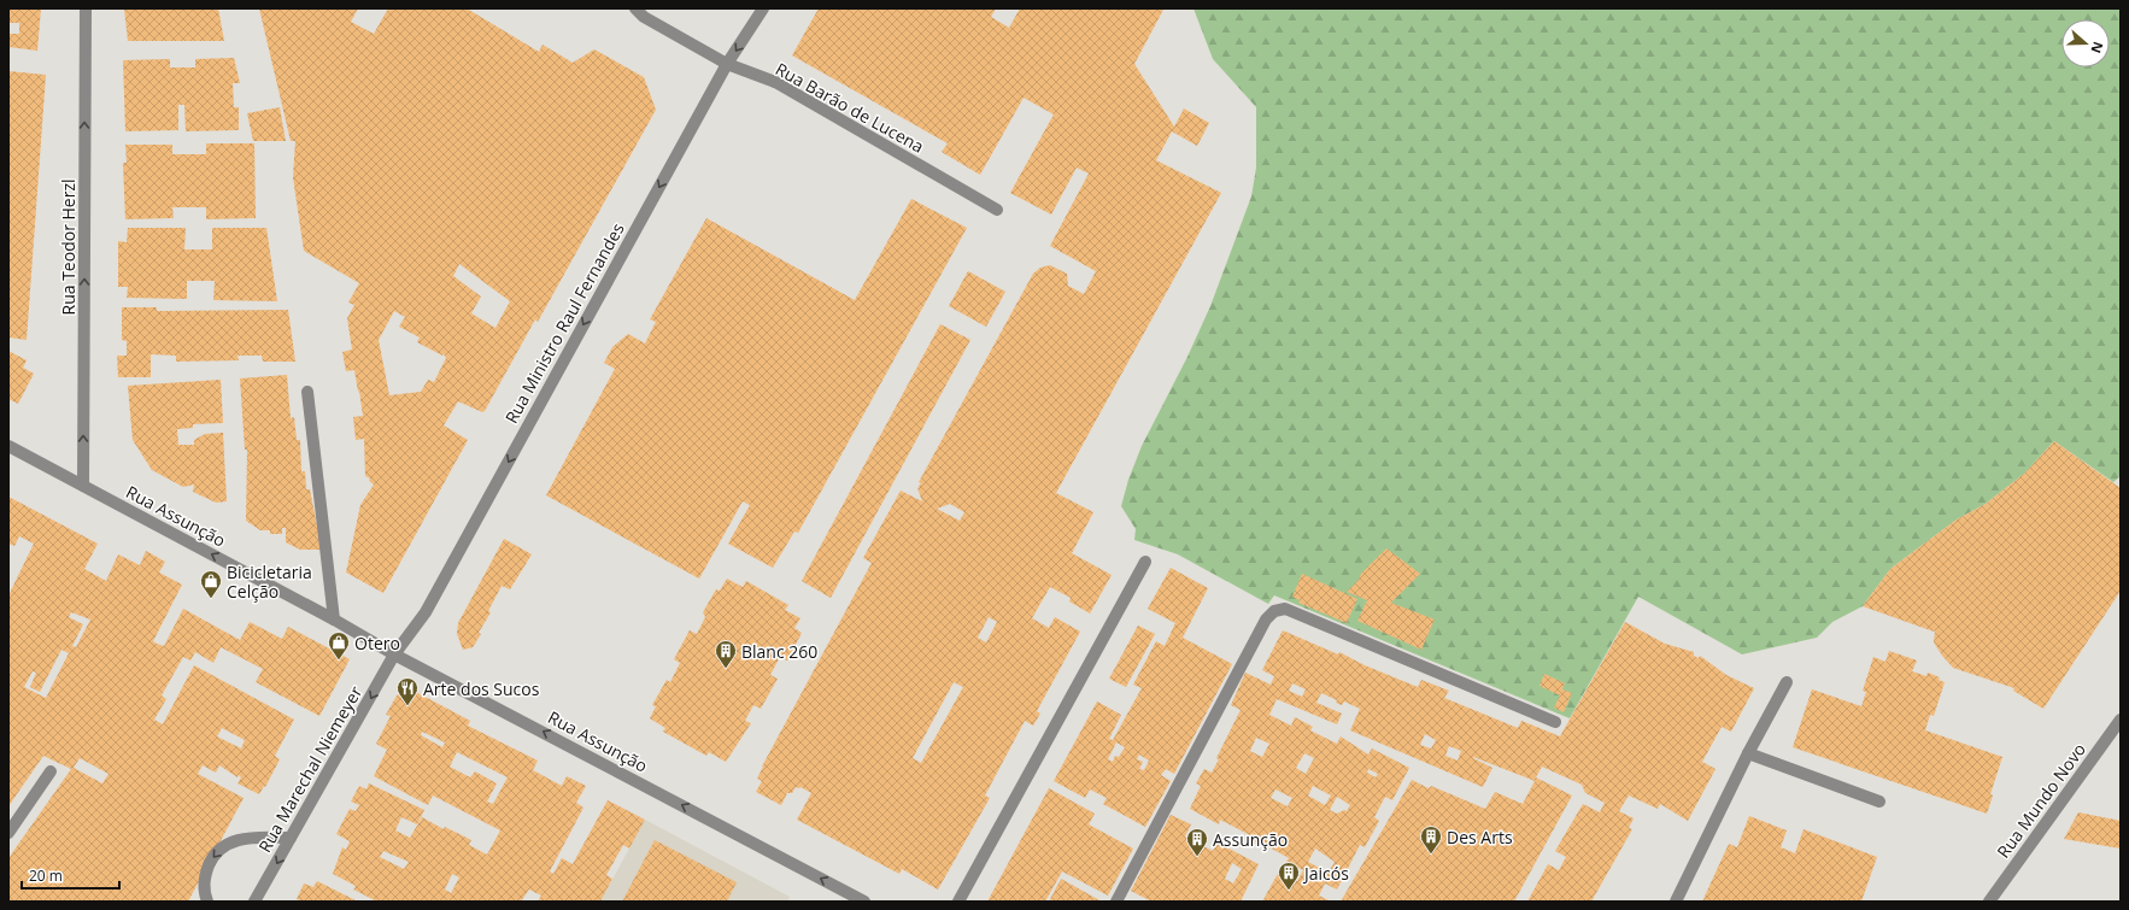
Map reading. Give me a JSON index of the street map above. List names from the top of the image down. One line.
{"streets":{"street":["Rua Barão de Lucena","Rua Teodor Herzl","Rua Ministro Raul Fernandes","Rua Assunção","Rua Marechal Niemeyer","Rua Mundo Novo"]},"crossings":[["Rua Barão de Lucena","Rua Ministro Raul Fernandes"],["Rua Teodor Herzl","Rua Assunção"],["Rua Ministro Raul Fernandes","Rua Assunção"],["Rua Ministro Raul Fernandes","Rua Marechal Niemeyer"],["Rua Assunção","Rua Marechal Niemeyer"]],"one_way":["Rua Teodor Herzl","Rua Ministro Raul Fernandes","Rua Assunção","Rua Marechal Niemeyer"],"places":{"shop":["Bicicletaria Celção","Otero"],"building":["Blanc 260","Des Arts","Assunção","Jaicós"],"restaurant":["Arte dos Sucos"]},"scale_bar":"20 m","north":"right"}
